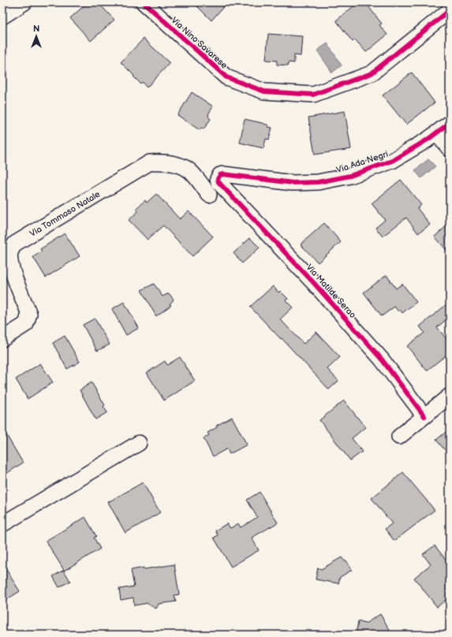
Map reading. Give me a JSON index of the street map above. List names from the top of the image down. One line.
{"streets":{"street":["Via Nino Savarese","Via Ada Negri","Via Tommaso Natale","Via Matilde Serao"]},"crossings":[["Via Ada Negri","Via Matilde Serao"]],"north":"top"}
